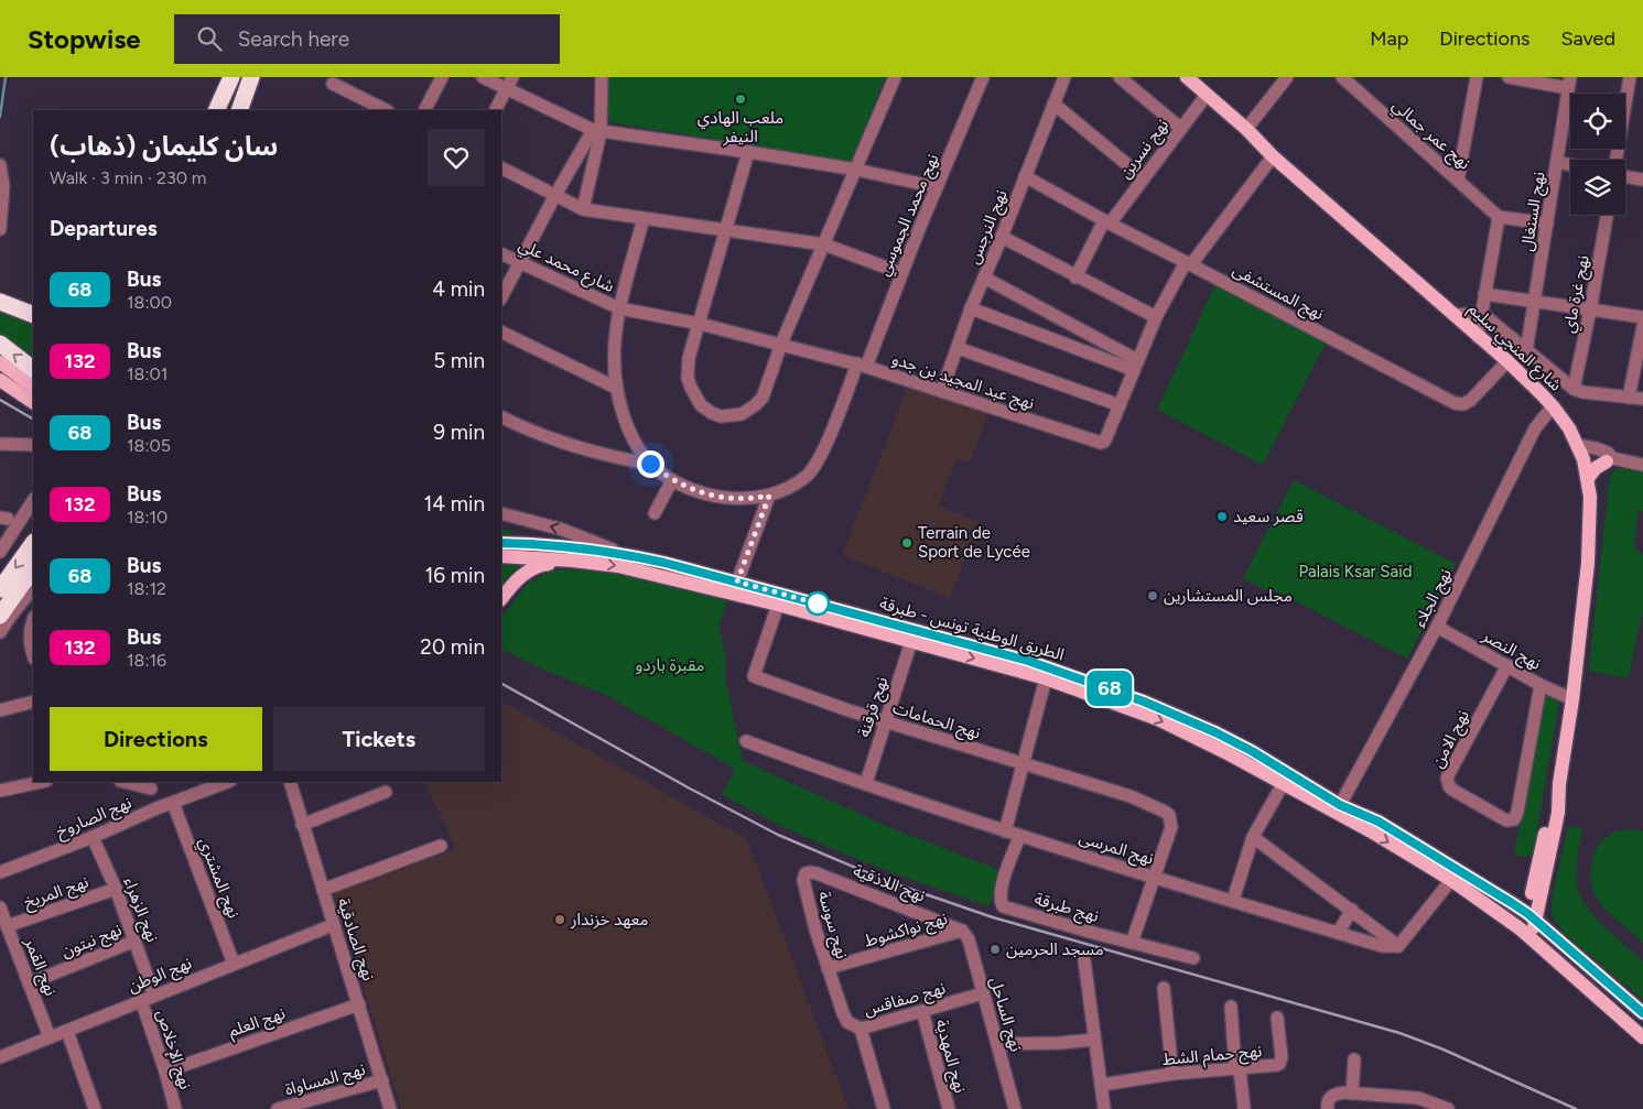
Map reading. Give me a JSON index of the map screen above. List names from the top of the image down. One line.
{"streets":{"main road":["شارع المنجي سليم","الطريق الوطنية تونس - طبرقة"],"street":["نهج عمر جمالي","نهج نسرين","نهج السنغال","نهج محمد الجموسي","نهج النرجس","شارع محمد علي","نهج المستشفى","نهج غرة ماي","نهج عبد المجيد بن جدو","نهج الجلاء","نهج النصر","نهج قرقنة","نهج الحمامات","نهج الامن","نهج الصاروخ","نهج المرسى","نهج المشتري","نهج اللاذقية","نهج المريخ","نهج طبرقة","نهج الزهراء","نهج سوسة","نهج نواكشوط","نهج الصادقية","نهج نبتون","نهج القمر","نهج الوطن","نهج صفاقس","نهج الساحل","نهج العلم","نهج الإخلاص","نهج حمام الشط","نهج المهدية","نهج المساواة"]},"crossings":[["نهج نسرين","نهج المستشفى"],["نهج نسرين","شارع المنجي سليم"],["نهج محمد الجموسي","نهج عبد المجيد بن جدو"],["نهج النرجس","نهج المستشفى"],["نهج النرجس","نهج عبد المجيد بن جدو"],["شارع محمد علي","نهج عبد المجيد بن جدو"],["نهج المستشفى","شارع المنجي سليم"],["نهج المستشفى","نهج عبد المجيد بن جدو"],["شارع المنجي سليم","نهج عبد المجيد بن جدو"],["شارع المنجي سليم","نهج الجلاء"],["شارع المنجي سليم","الطريق الوطنية تونس - طبرقة"],["شارع المنجي سليم","نهج النصر"],["نهج الجلاء","الطريق الوطنية تونس - طبرقة"],["نهج الجلاء","نهج النصر"],["الطريق الوطنية تونس - طبرقة","نهج قرقنة"],["الطريق الوطنية تونس - طبرقة","نهج الحمامات"],["نهج النصر","نهج الامن"],["نهج قرقنة","نهج الحمامات"],["نهج قرقنة","نهج المرسى"],["نهج الحمامات","نهج المرسى"],["نهج الصاروخ","نهج المشتري"],["نهج الصاروخ","نهج الزهراء"],["نهج المرسى","نهج طبرقة"],["نهج المشتري","نهج الوطن"],["نهج اللاذقية","نهج سوسة"],["نهج اللاذقية","نهج نواكشوط"],["نهج اللاذقية","نهج الساحل"],["نهج المريخ","نهج الزهراء"],["نهج المريخ","نهج القمر"],["نهج الزهراء","نهج نبتون"],["نهج الزهراء","نهج الوطن"],["نهج سوسة","نهج نواكشوط"],["نهج سوسة","نهج صفاقس"],["نهج نواكشوط","نهج الساحل"],["نهج الصادقية","نهج الوطن"],["نهج الصادقية","نهج العلم"],["نهج الصادقية","نهج المساواة"],["نهج نبتون","نهج القمر"],["نهج القمر","نهج الوطن"],["نهج الوطن","نهج الإخلاص"],["نهج صفاقس","نهج الساحل"],["نهج صفاقس","نهج المهدية"],["نهج العلم","نهج الإخلاص"]],"parks":["Palais Ksar Saïd","مقبرة باردو"],"places":["ملعب الهادي النيفر","قصر سعيد","Terrain de Sport de Lycée","مجلس المستشارين","معهد خزندار","مسجد الحرمين"],"lines":["bus line 68"],"page":{"header":"Stopwise","search":"Search here","nav":["Map","Directions","Saved"],"on_map":"68","heading":[["سان كليمان (ذهاب)","Walk · 3 min · 230 m"],"Departures"],"list":[{"mark":"68","name":"Bus","note":"18:00","value":"4 min"},{"mark":"132","name":"Bus","note":"18:01","value":"5 min"},{"mark":"68","name":"Bus","note":"18:05","value":"9 min"},{"mark":"132","name":"Bus","note":"18:10","value":"14 min"},{"mark":"68","name":"Bus","note":"18:12","value":"16 min"},{"mark":"132","name":"Bus","note":"18:16","value":"20 min"}],"buttons":["Directions","Tickets"]}}
